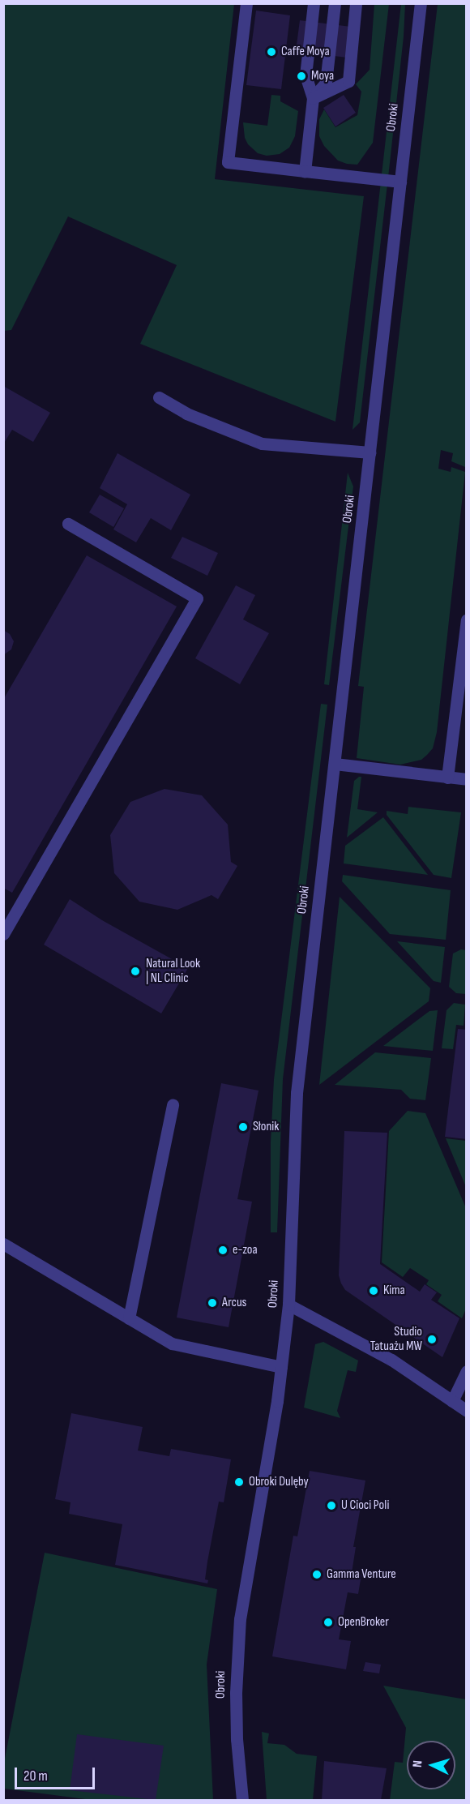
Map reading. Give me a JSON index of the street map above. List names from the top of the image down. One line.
{"streets":{"street":["Obroki"]},"places":["Caffe Moya","Moya","Natural Look | NL Clinic","Słonik","e-zoa","Kima","Arcus","Studio Tatuażu MW","Obroki Dulęby","U Cioci Poli","Gamma Venture","OpenBroker"],"scale_bar":"20 m","north":"left"}
